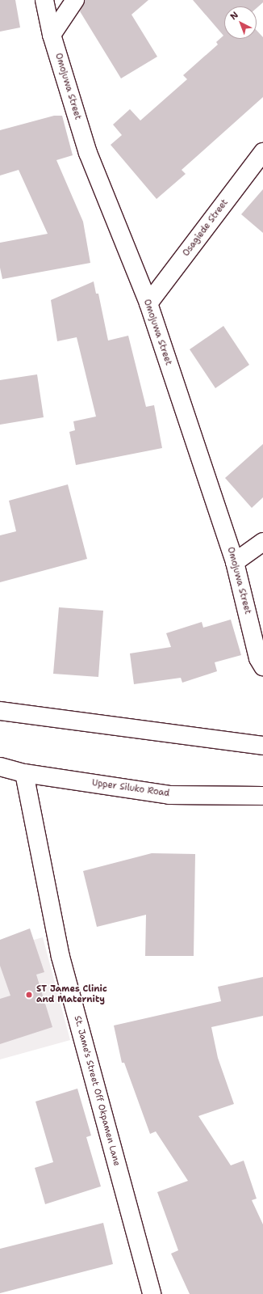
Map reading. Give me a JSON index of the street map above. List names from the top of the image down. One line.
{"streets":{"street":["Omojuwa Street","Osagiede Street","Upper Siluko Road","St. Jame's Street Off Okpamen Lane"]},"crossings":[["Omojuwa Street","Osagiede Street"],["Upper Siluko Road","St. Jame's Street Off Okpamen Lane"]],"places":["ST James Clinic and Maternity"],"north":"top left"}
